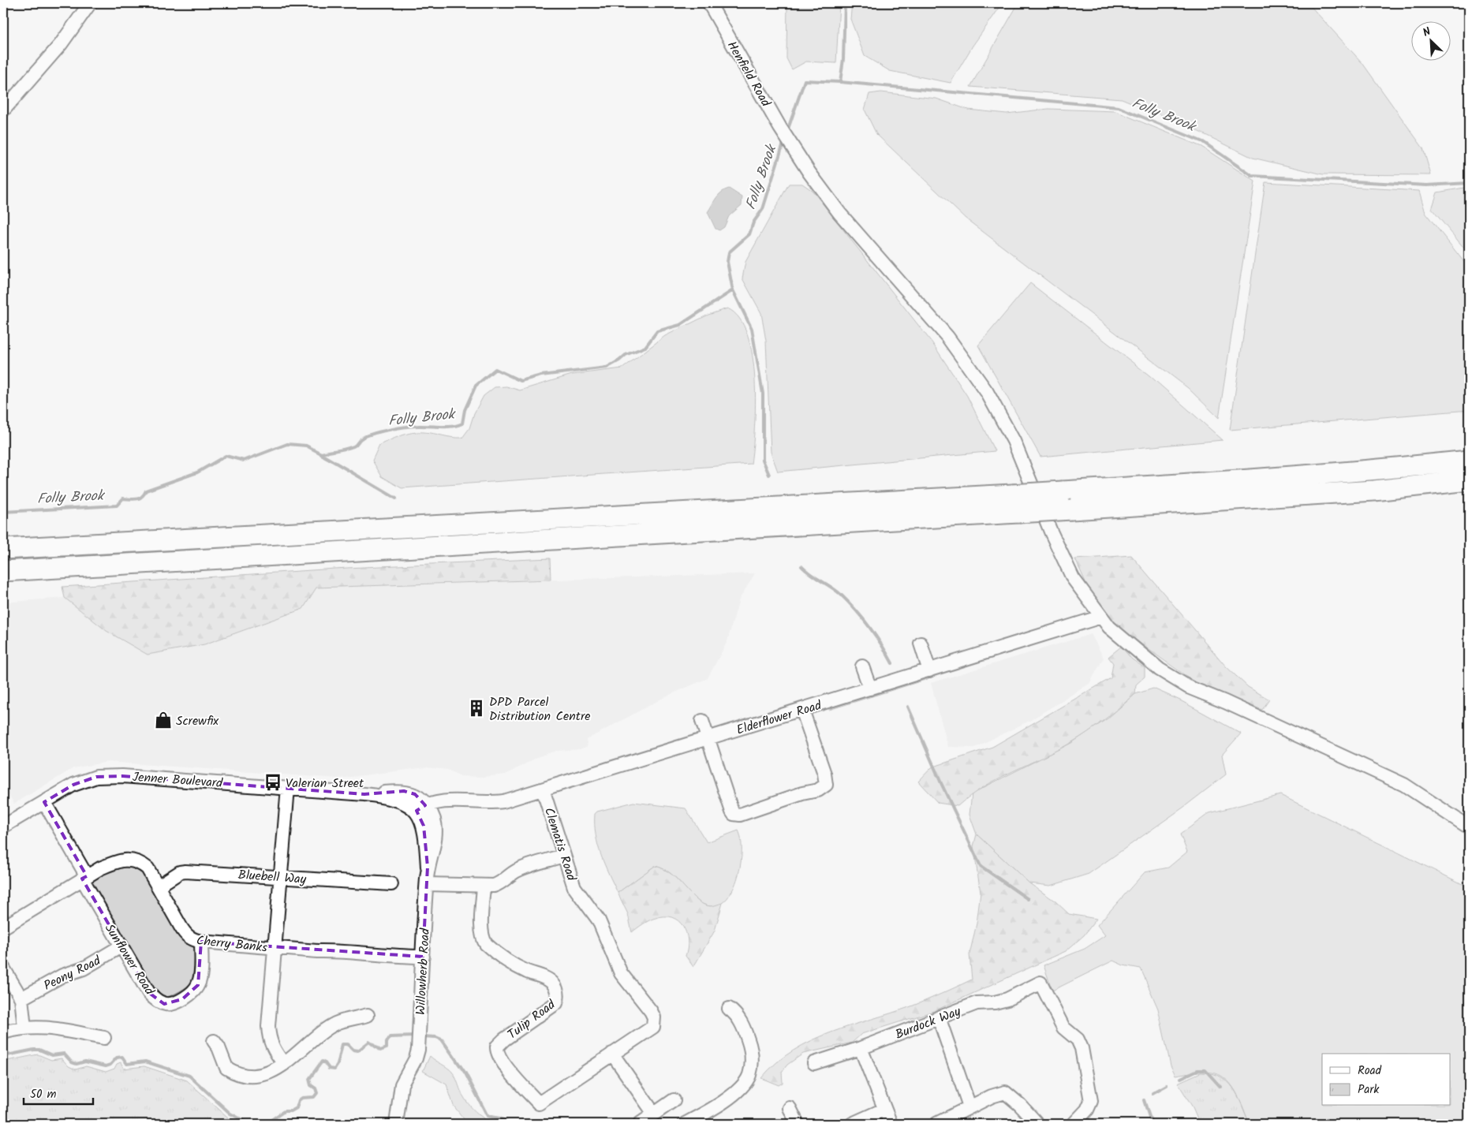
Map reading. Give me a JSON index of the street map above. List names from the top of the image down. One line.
{"streets":{"street":["Henfield Road","Elderflower Road","Jenner Boulevard","Clematis Road","Bluebell Way","Cherry Banks","Sunflower Road","Willowherb Road","Peony Road","Tulip Road","Burdock Way"]},"crossings":[["Henfield Road","Elderflower Road"],["Elderflower Road","Jenner Boulevard"],["Elderflower Road","Clematis Road"],["Elderflower Road","Willowherb Road"],["Jenner Boulevard","Willowherb Road"],["Clematis Road","Tulip Road"],["Bluebell Way","Cherry Banks"],["Cherry Banks","Sunflower Road"],["Cherry Banks","Willowherb Road"],["Sunflower Road","Peony Road"]],"water":["Folly Brook"],"places":{"building":["DPD Parcel Distribution Centre"],"shop":["Screwfix"],"bus stop":["Valerian Street"]},"legend":["Road","Park"],"scale_bar":"50 m","north":"top left"}
